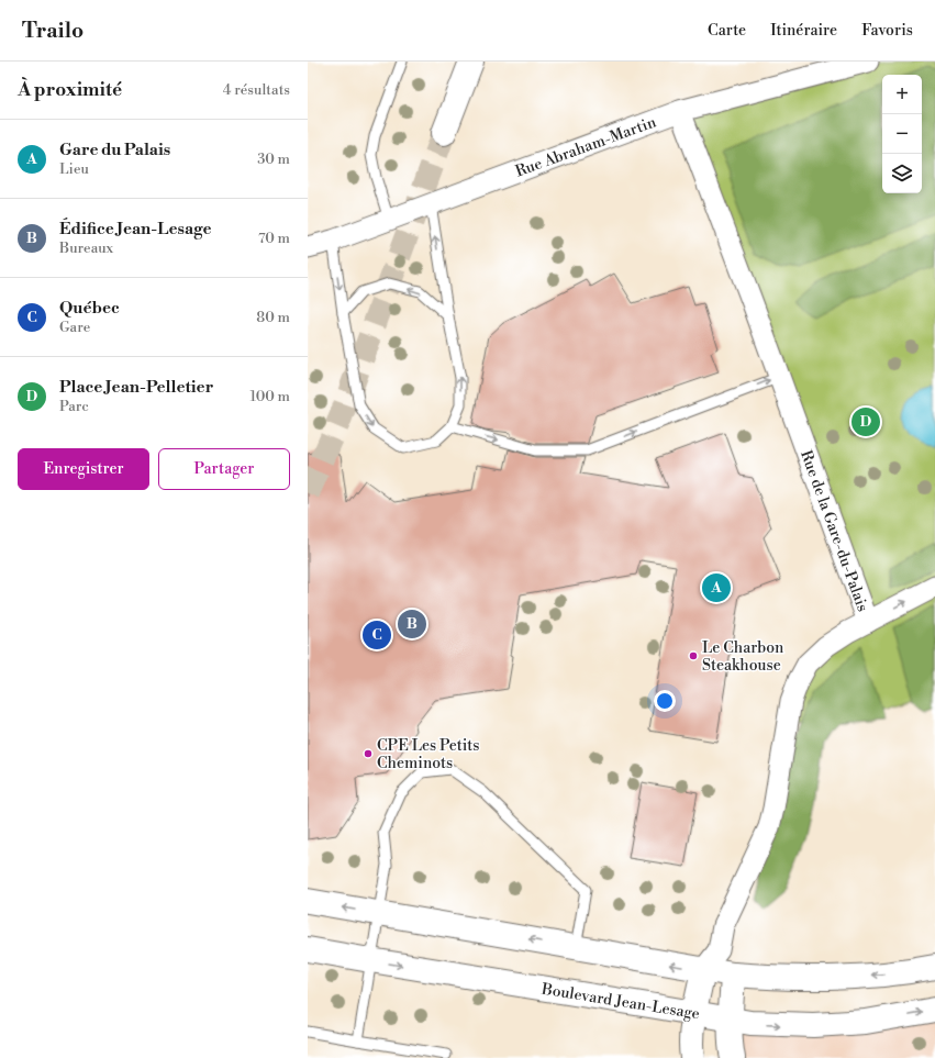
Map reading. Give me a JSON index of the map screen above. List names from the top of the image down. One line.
{"streets":{"main road":["Rue de la Gare-du-Palais","Boulevard Jean-Lesage"],"street":["Rue Abraham-Martin"]},"crossings":[["Rue Abraham-Martin","Rue de la Gare-du-Palais"],["Rue de la Gare-du-Palais","Boulevard Jean-Lesage"]],"places":["Le Charbon Steakhouse","CPE Les Petits Cheminots"],"page":{"header":"Trailo","nav":["Carte","Itinéraire","Favoris"],"heading":["À proximité","4 résultats"],"map_buttons":["+","−"],"list":[{"mark":"A","name":"Gare du Palais","note":"Lieu","value":"30 m"},{"mark":"B","name":"Édifice Jean-Lesage","note":"Bureaux","value":"70 m"},{"mark":"C","name":"Québec","note":"Gare","value":"80 m"},{"mark":"D","name":"Place Jean-Pelletier","note":"Parc","value":"100 m"}],"pins":["D","A","B","C"],"buttons":["Enregistrer","Partager"]}}
